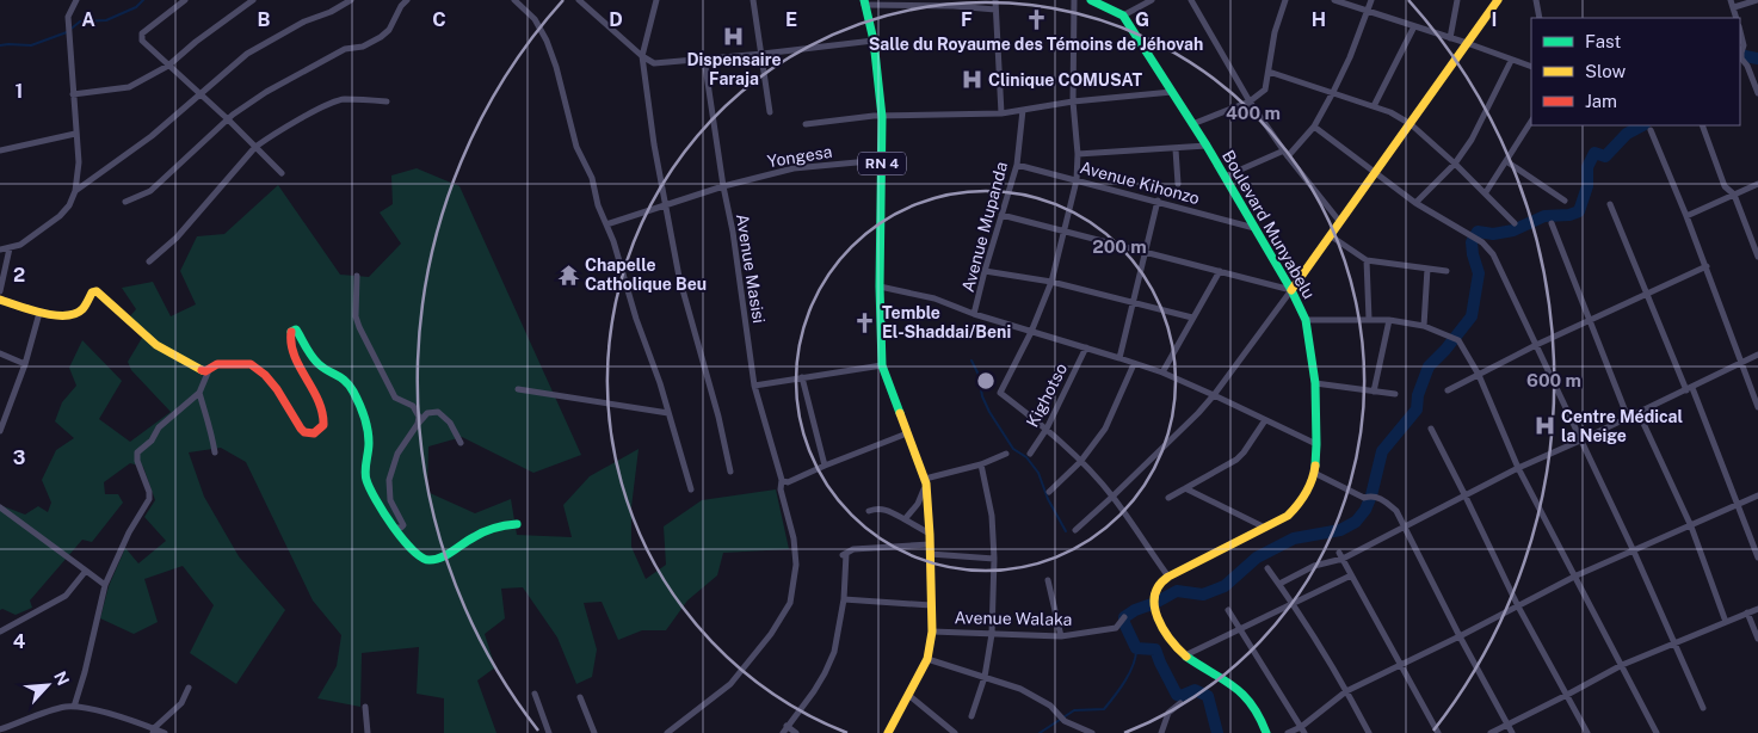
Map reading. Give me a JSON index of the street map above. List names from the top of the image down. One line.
{"streets":{"main road":["RN 4","Boulevard Munyabelu"],"street":["Yongesa","Avenue Kihonzo","Avenue Mupanda","Avenue Masisi","Kighotso","Avenue Walaka"]},"crossings":[["Yongesa","RN 4"],["Yongesa","Avenue Masisi"],["RN 4","Avenue Walaka"],["Avenue Kihonzo","Boulevard Munyabelu"],["Avenue Kihonzo","Avenue Mupanda"]],"places":{"church":["Salle du Royaume des Témoins de Jéhovah","Temble El-Shaddai/Beni"],"hospital":["Dispensaire Faraja","Clinique COMUSAT","Centre Médical la Neige"],"temple":["Chapelle Catholique Beu"]},"legend":["Fast","Slow","Jam"],"north":"top right","grid":{"columns":["A","B","C","D","E","F","G","H","I"],"rows":["1","2","3","4"]},"rings":["400 m","200 m","600 m"]}
